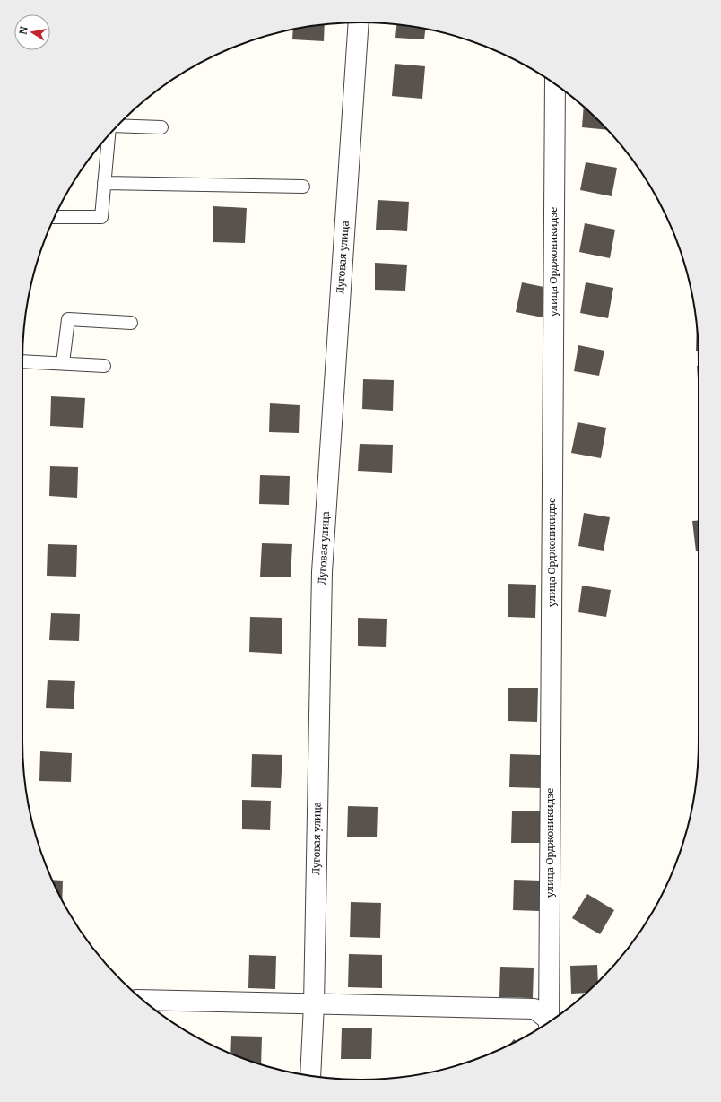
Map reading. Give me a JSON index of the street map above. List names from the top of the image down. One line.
{"streets":{"street":["Луговая улица","улица Орджоникидзе"]},"north":"left"}
